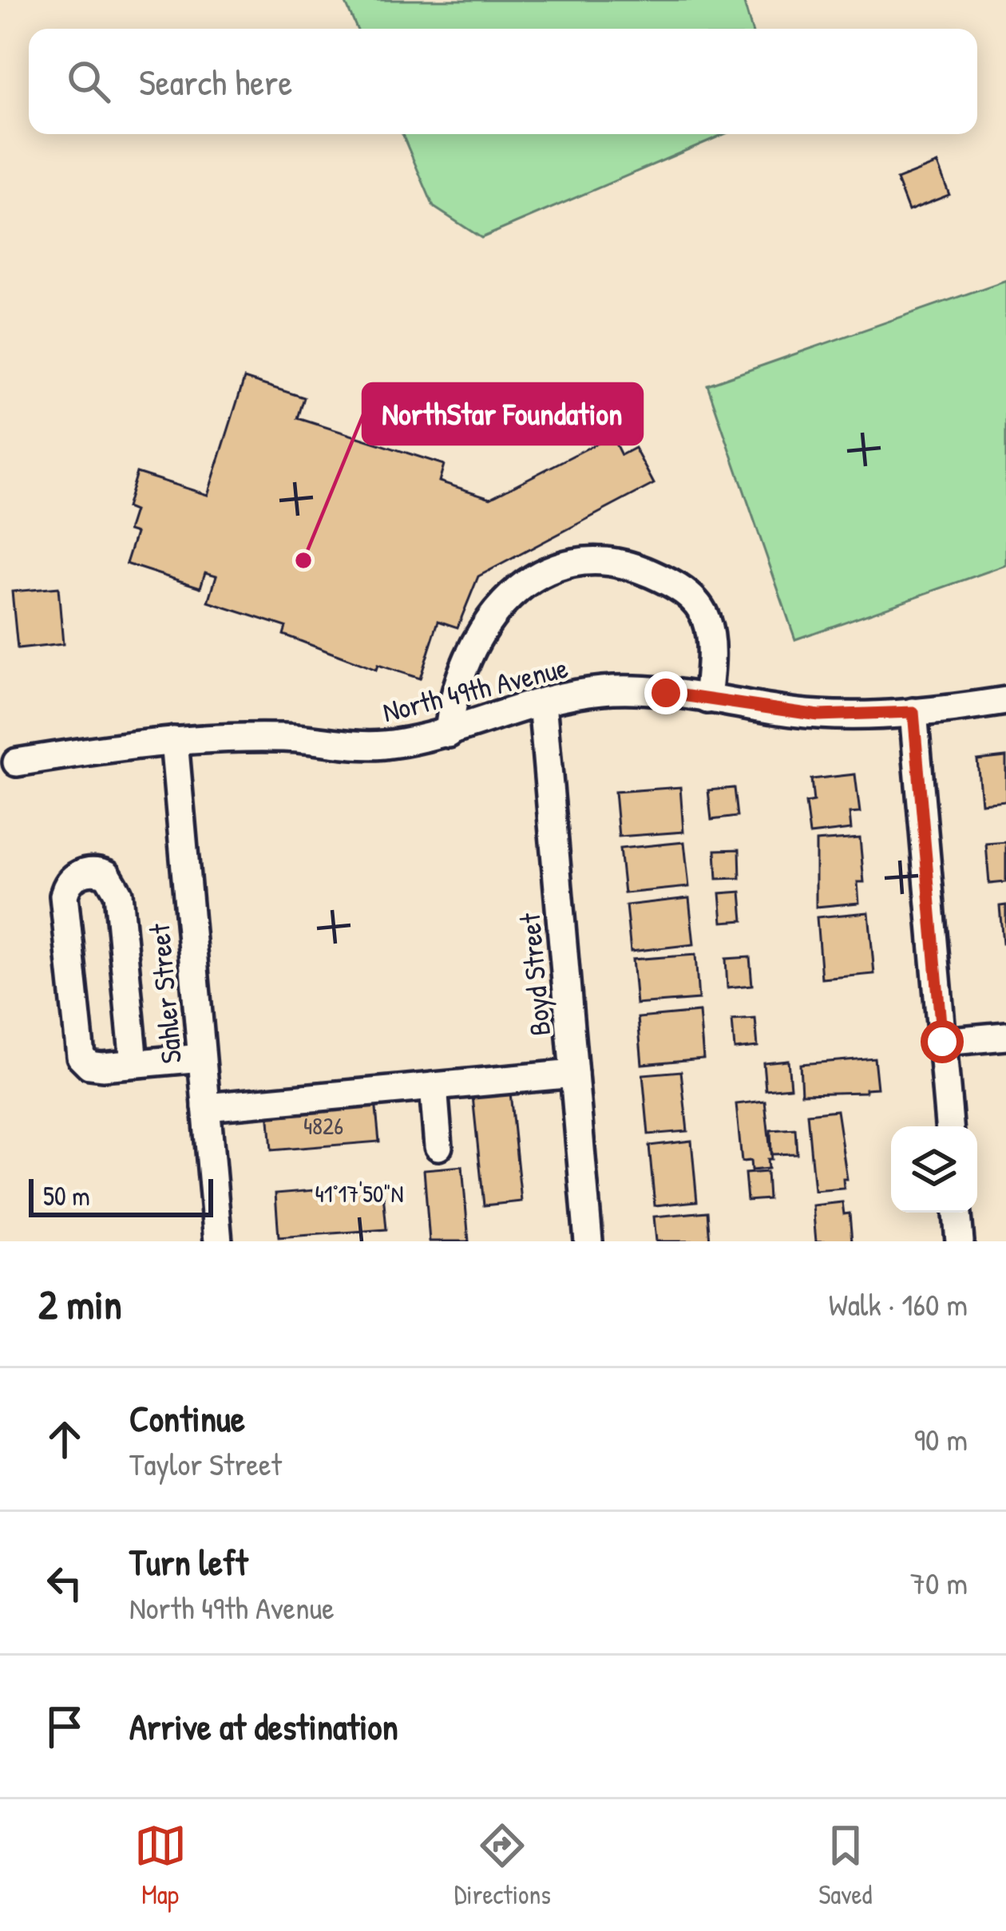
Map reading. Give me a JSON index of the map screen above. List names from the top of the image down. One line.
{"streets":{"street":["North 49th Avenue","Boyd Street","Sahler Street"]},"crossings":[["North 49th Avenue","Boyd Street"],["North 49th Avenue","Sahler Street"]],"places":["NorthStar Foundation"],"house_numbers":["4826"],"scale_bar":"50 m","page":{"search":"Search here","scale":"50 m","heading":["2 min","Walk · 160 m"],"list":[["Continue","Taylor Street","90 m"],["Turn left","North 49th Avenue","70 m"],"Arrive at destination"],"nav":["Map","Directions","Saved"]},"coordinates":["41°17'50\"N"]}
